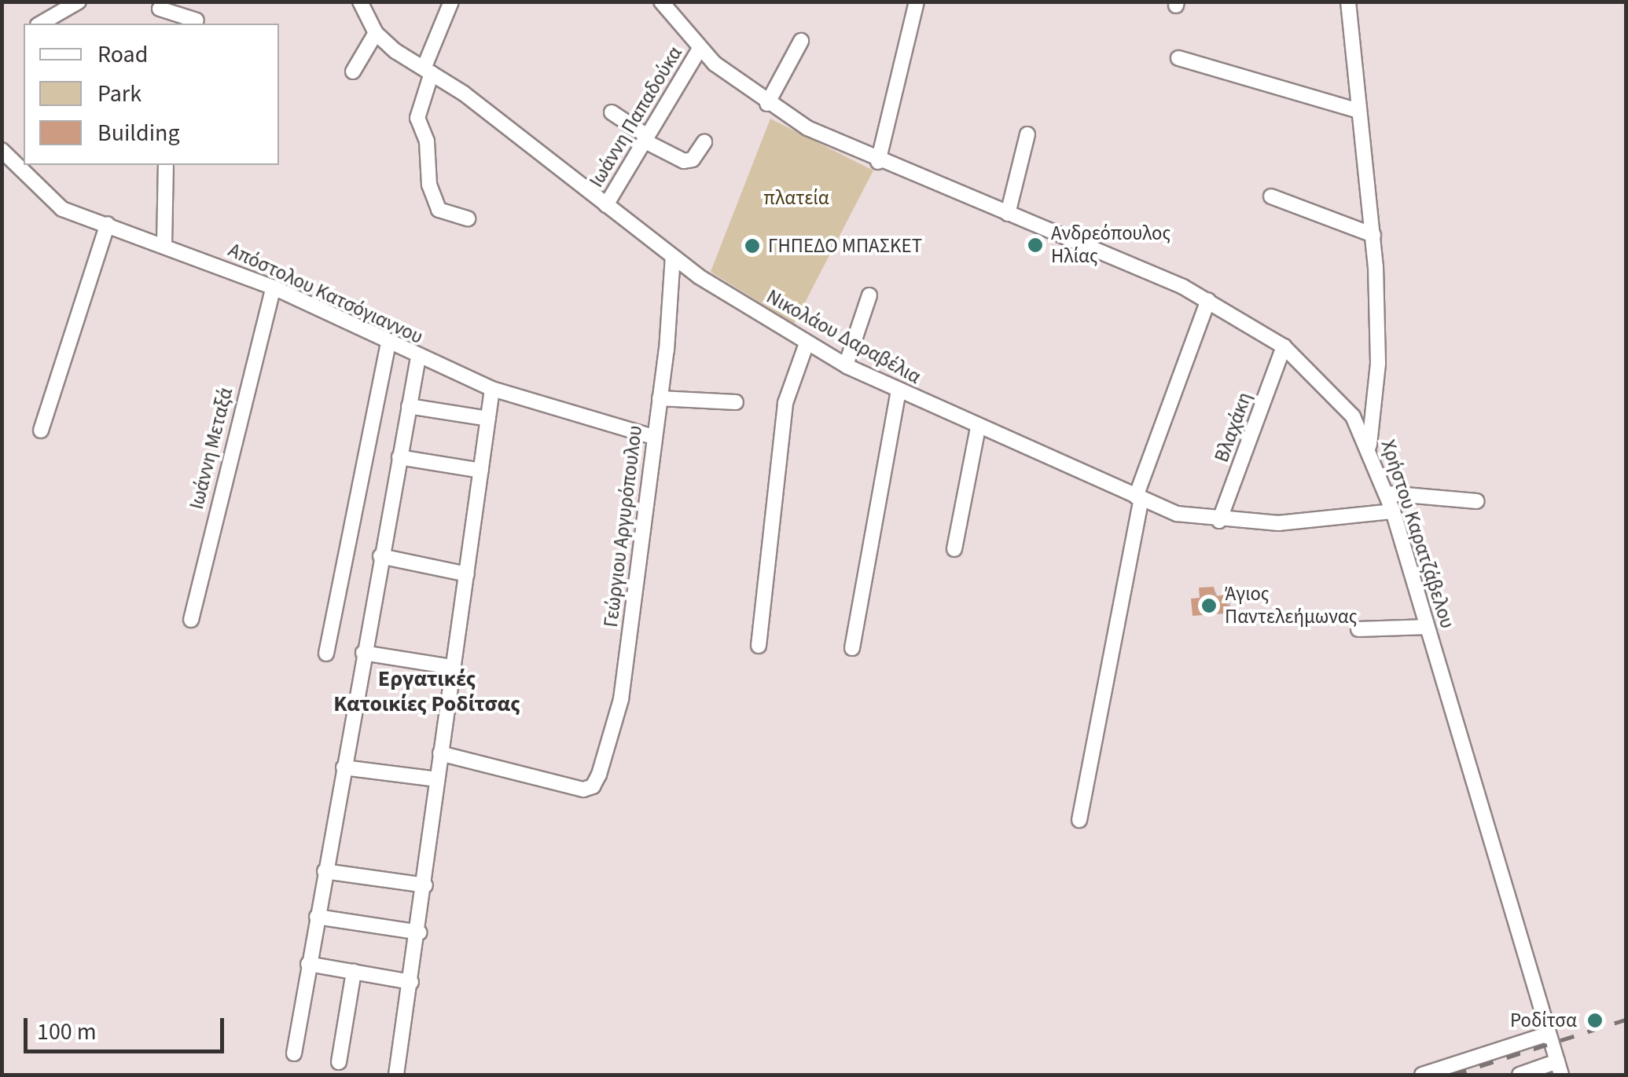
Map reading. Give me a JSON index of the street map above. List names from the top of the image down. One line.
{"streets":{"street":["Ιωάννη Παπαδούκα","Απόστολου Κατσόγιαννου","Νικολάου Δαραβέλια","Βλαχάκη","Ιωάννη Μεταξά","Γεώργιου Αργυρόπουλου","Χρήστου Καρατζάβελου"]},"crossings":[["Ιωάννη Παπαδούκα","Νικολάου Δαραβέλια"],["Ιωάννη Παπαδούκα","Χρήστου Καρατζάβελου"],["Απόστολου Κατσόγιαννου","Ιωάννη Μεταξά"],["Απόστολου Κατσόγιαννου","Γεώργιου Αργυρόπουλου"],["Νικολάου Δαραβέλια","Βλαχάκη"],["Νικολάου Δαραβέλια","Γεώργιου Αργυρόπουλου"],["Νικολάου Δαραβέλια","Χρήστου Καρατζάβελου"],["Βλαχάκη","Χρήστου Καρατζάβελου"]],"districts":["Εργατικές Κατοικίες Ροδίτσας"],"parks":["πλατεία"],"places":["Ανδρεόπουλος Ηλίας","ΓΗΠΕΔΟ ΜΠΑΣΚΕΤ","Άγιος Παντελεήμωνας","Ροδίτσα"],"legend":["Road","Park","Building"],"scale_bar":"100 m"}
